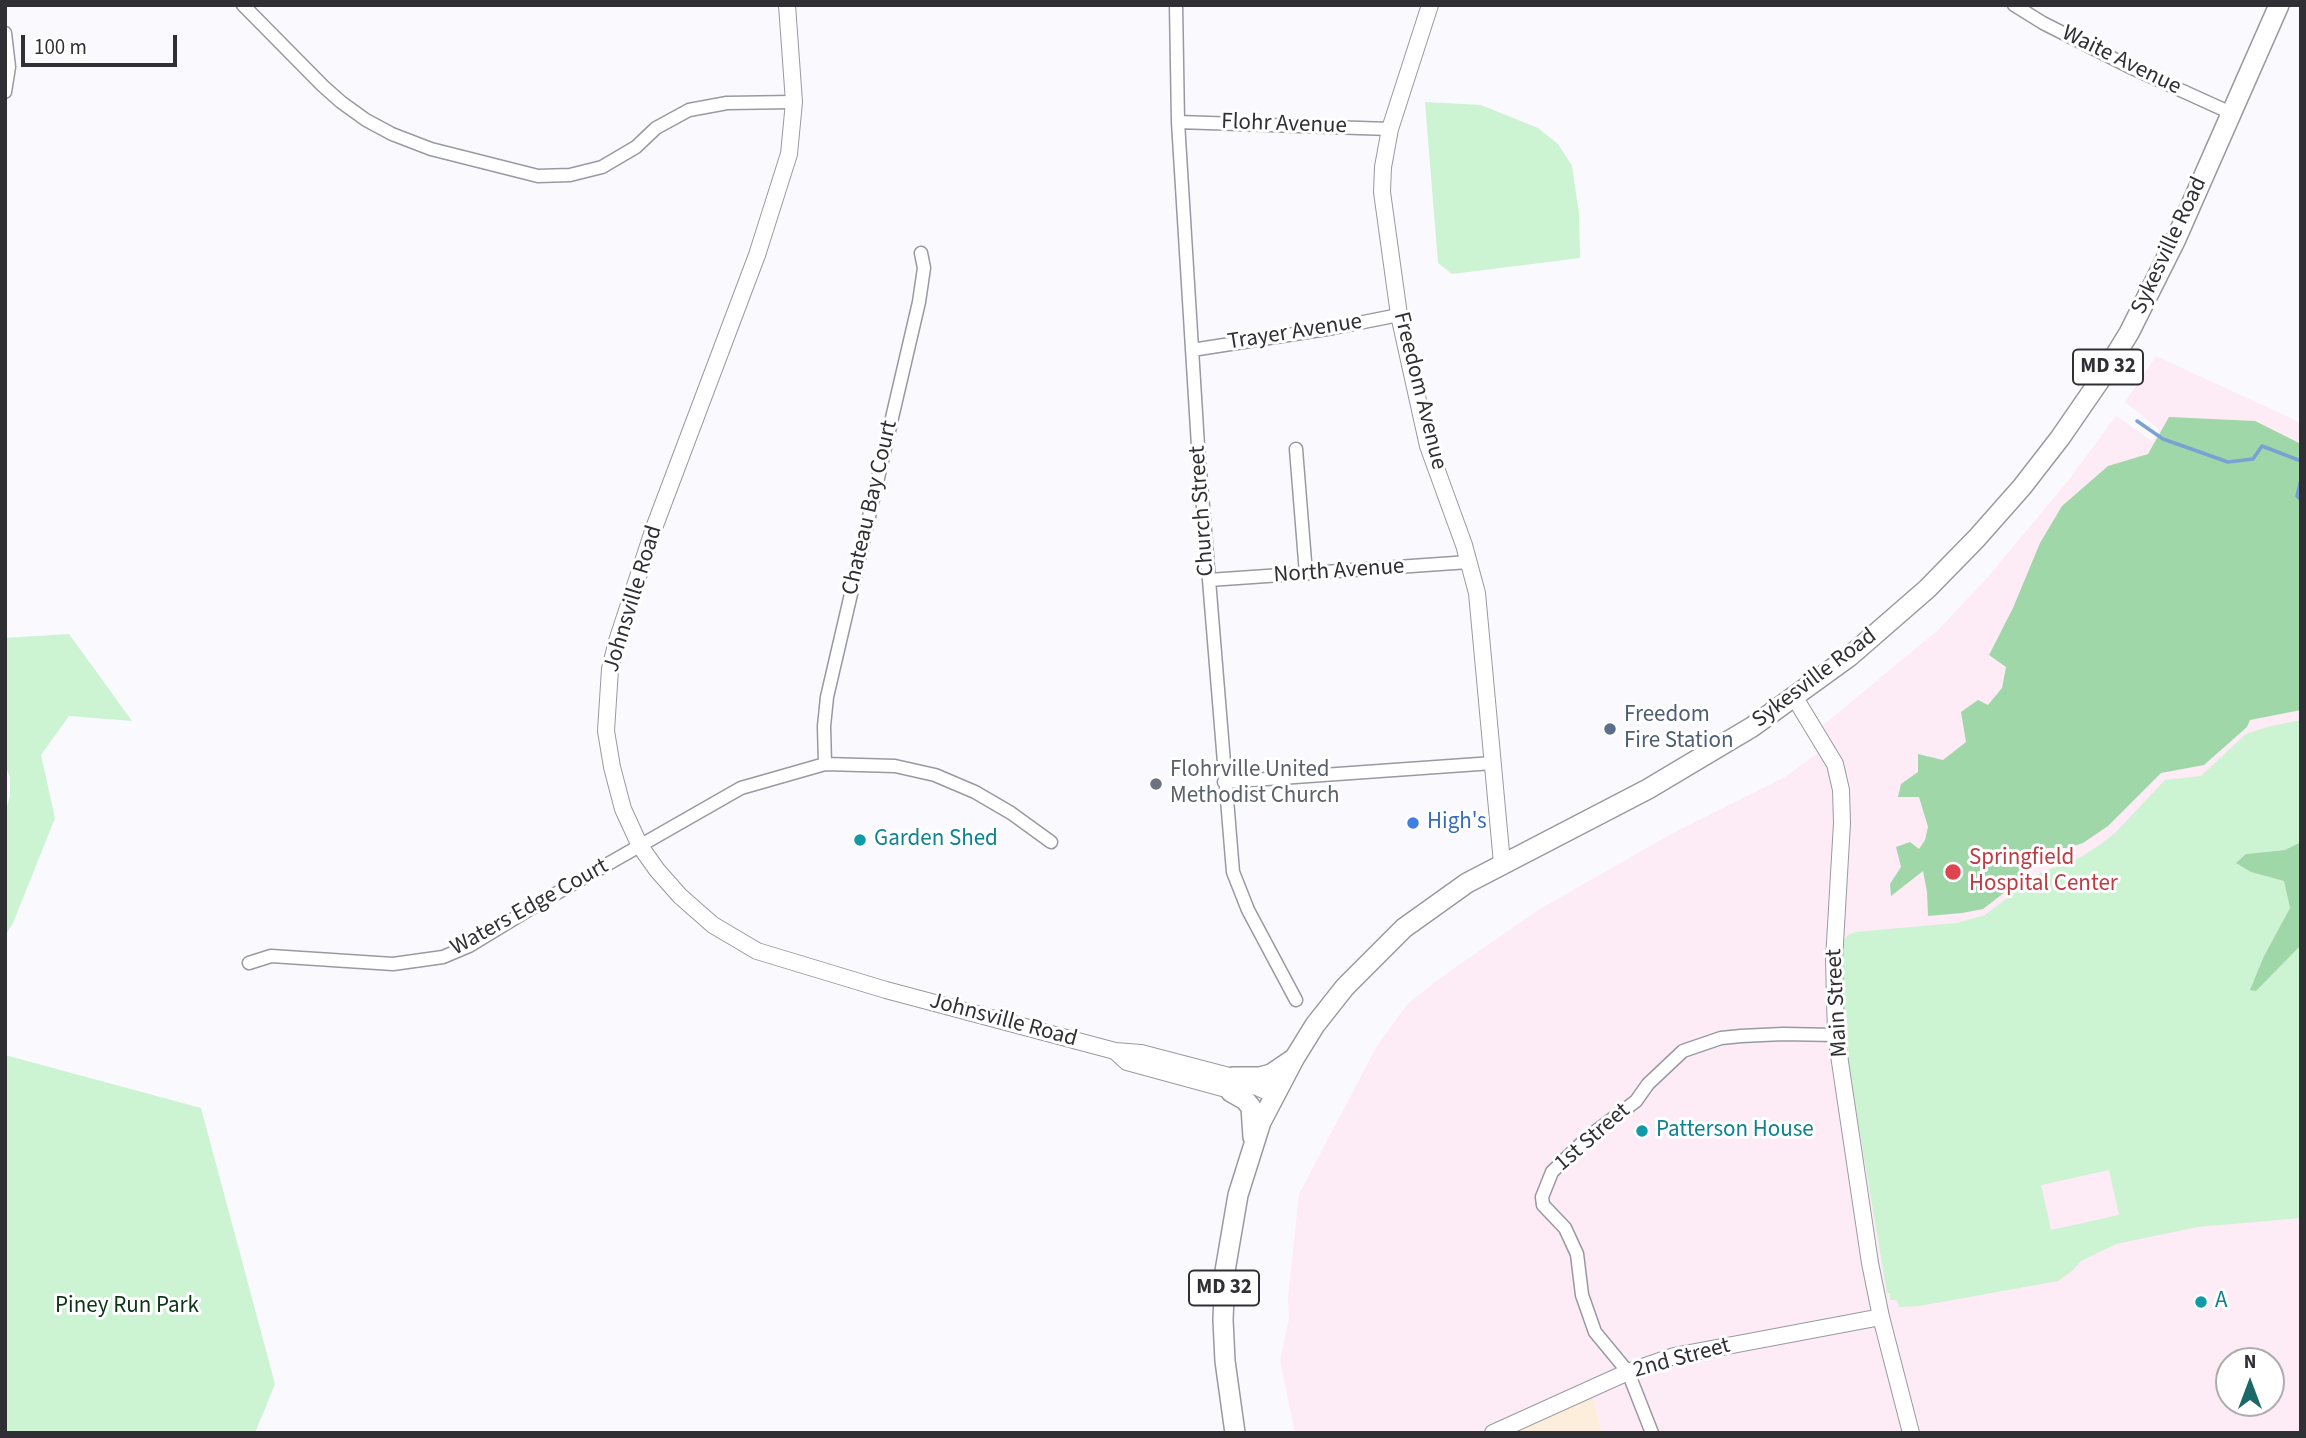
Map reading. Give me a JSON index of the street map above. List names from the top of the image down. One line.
{"streets":{"main road":["Sykesville Road","MD 32"],"street":["Waite Avenue","Flohr Avenue","Trayer Avenue","Freedom Avenue","Chateau Bay Court","Church Street","North Avenue","Johnsville Road","Waters Edge Court","Main Street","1st Street","2nd Street"]},"crossings":[["Waite Avenue","Sykesville Road"],["Flohr Avenue","Freedom Avenue"],["Flohr Avenue","Church Street"],["Sykesville Road","Freedom Avenue"],["Sykesville Road","Johnsville Road"],["Sykesville Road","Main Street"],["Trayer Avenue","Freedom Avenue"],["Trayer Avenue","Church Street"],["Freedom Avenue","North Avenue"],["Chateau Bay Court","Waters Edge Court"],["Church Street","North Avenue"],["Johnsville Road","Waters Edge Court"],["Main Street","1st Street"],["Main Street","2nd Street"],["1st Street","2nd Street"]],"parks":["Piney Run Park"],"places":["Freedom Fire Station","Flohrville United Methodist Church","High's","Garden Shed","Springfield Hospital Center","Patterson House","A"],"scale_bar":"100 m","north":"top"}
